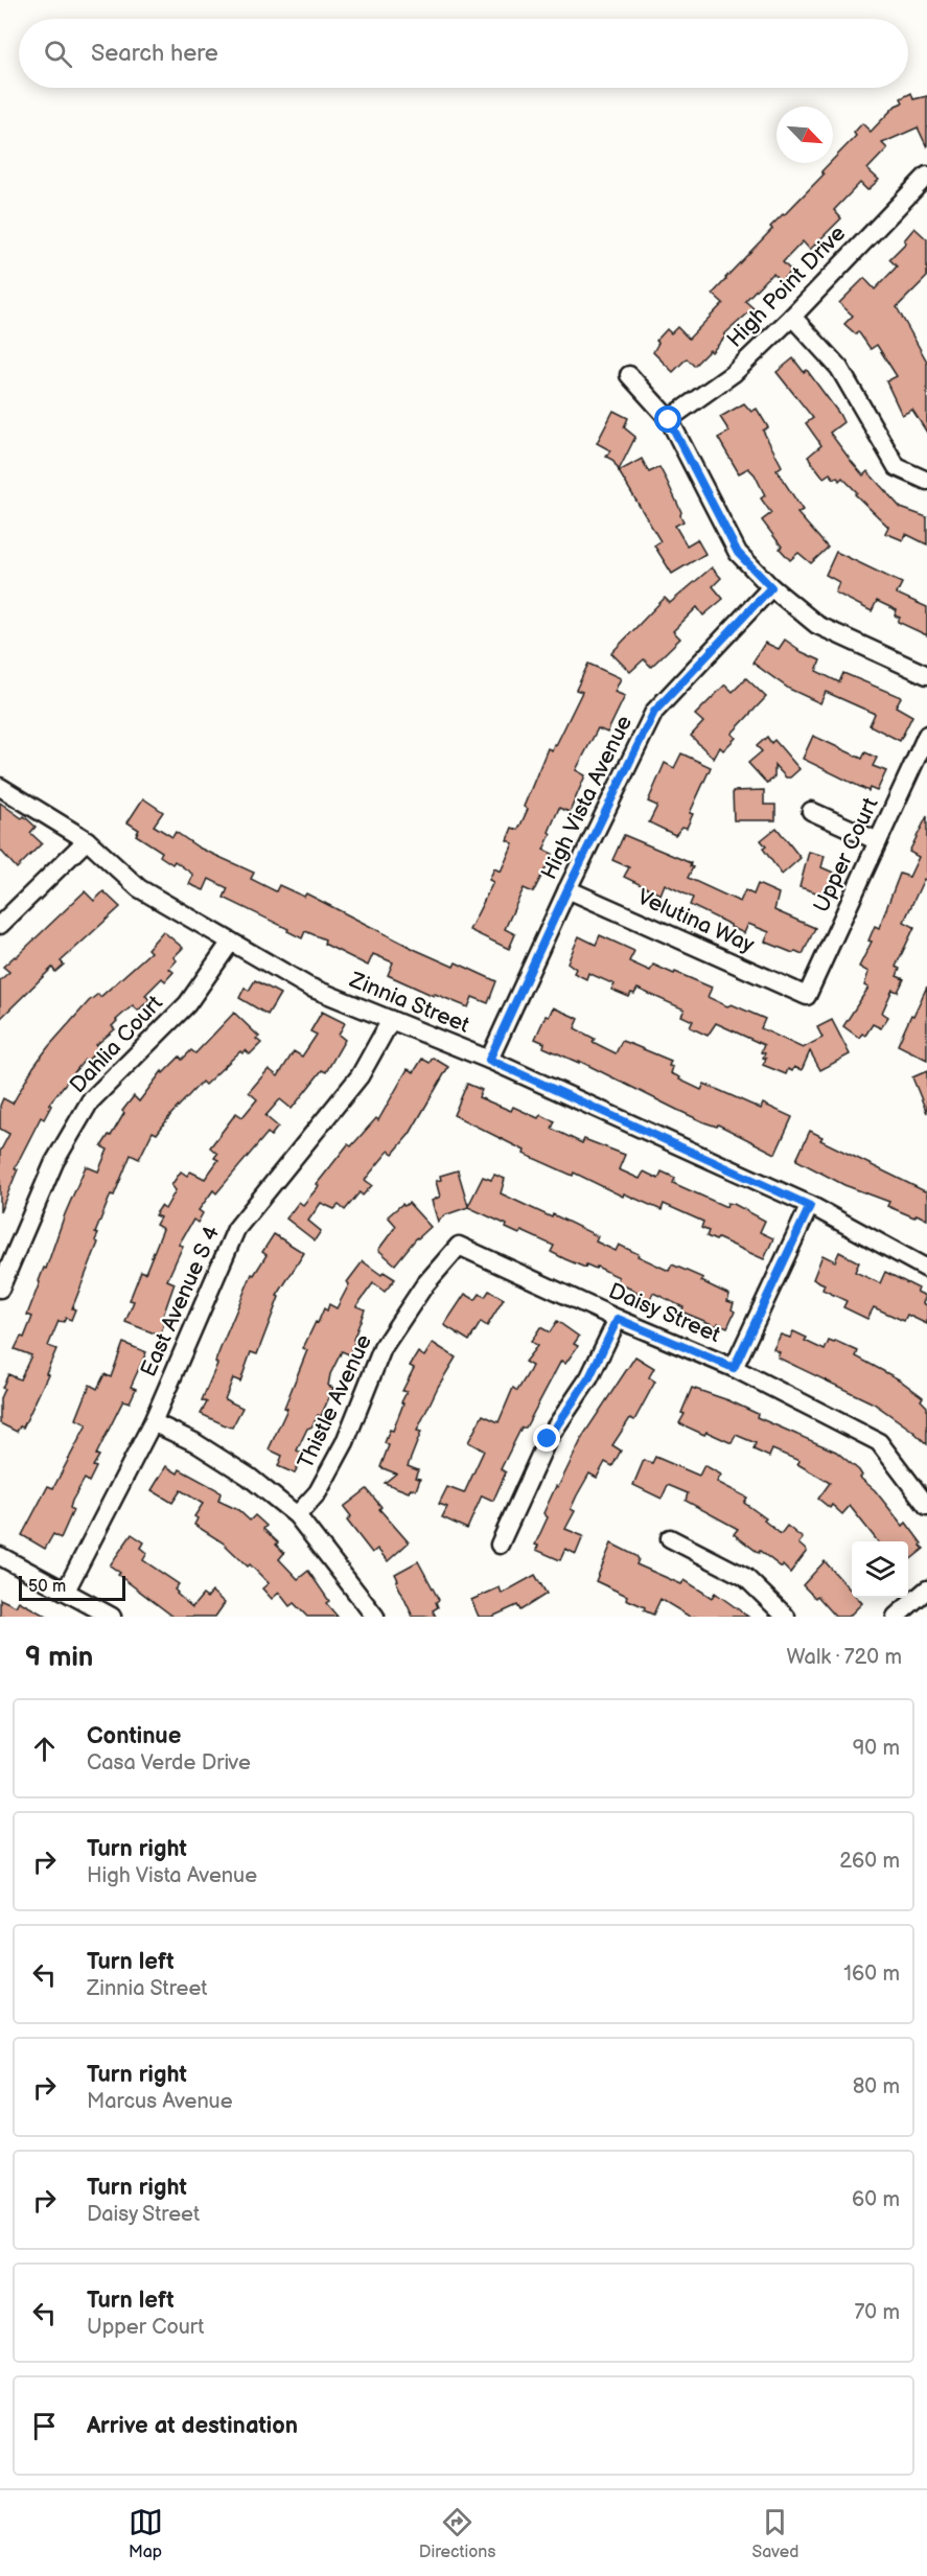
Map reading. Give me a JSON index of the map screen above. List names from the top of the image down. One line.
{"streets":{"street":["High Point Drive","High Vista Avenue","Upper Court","Velutina Way","Zinnia Street","Dahlia Court","East Avenue S 4","Daisy Street","Thistle Avenue"]},"crossings":[["High Vista Avenue","Velutina Way"],["High Vista Avenue","Zinnia Street"],["Upper Court","Velutina Way"],["Zinnia Street","Dahlia Court"],["Zinnia Street","East Avenue S 4"],["Daisy Street","Thistle Avenue"]],"scale_bar":"50 m","north":"bottom right","page":{"search":"Search here","scale":"50 m","heading":["9 min","Walk · 720 m"],"list":[["Continue","Casa Verde Drive","90 m"],["Turn right","High Vista Avenue","260 m"],["Turn left","Zinnia Street","160 m"],["Turn right","Marcus Avenue","80 m"],["Turn right","Daisy Street","60 m"],["Turn left","Upper Court","70 m"],"Arrive at destination"],"nav":["Map","Directions","Saved"]}}
